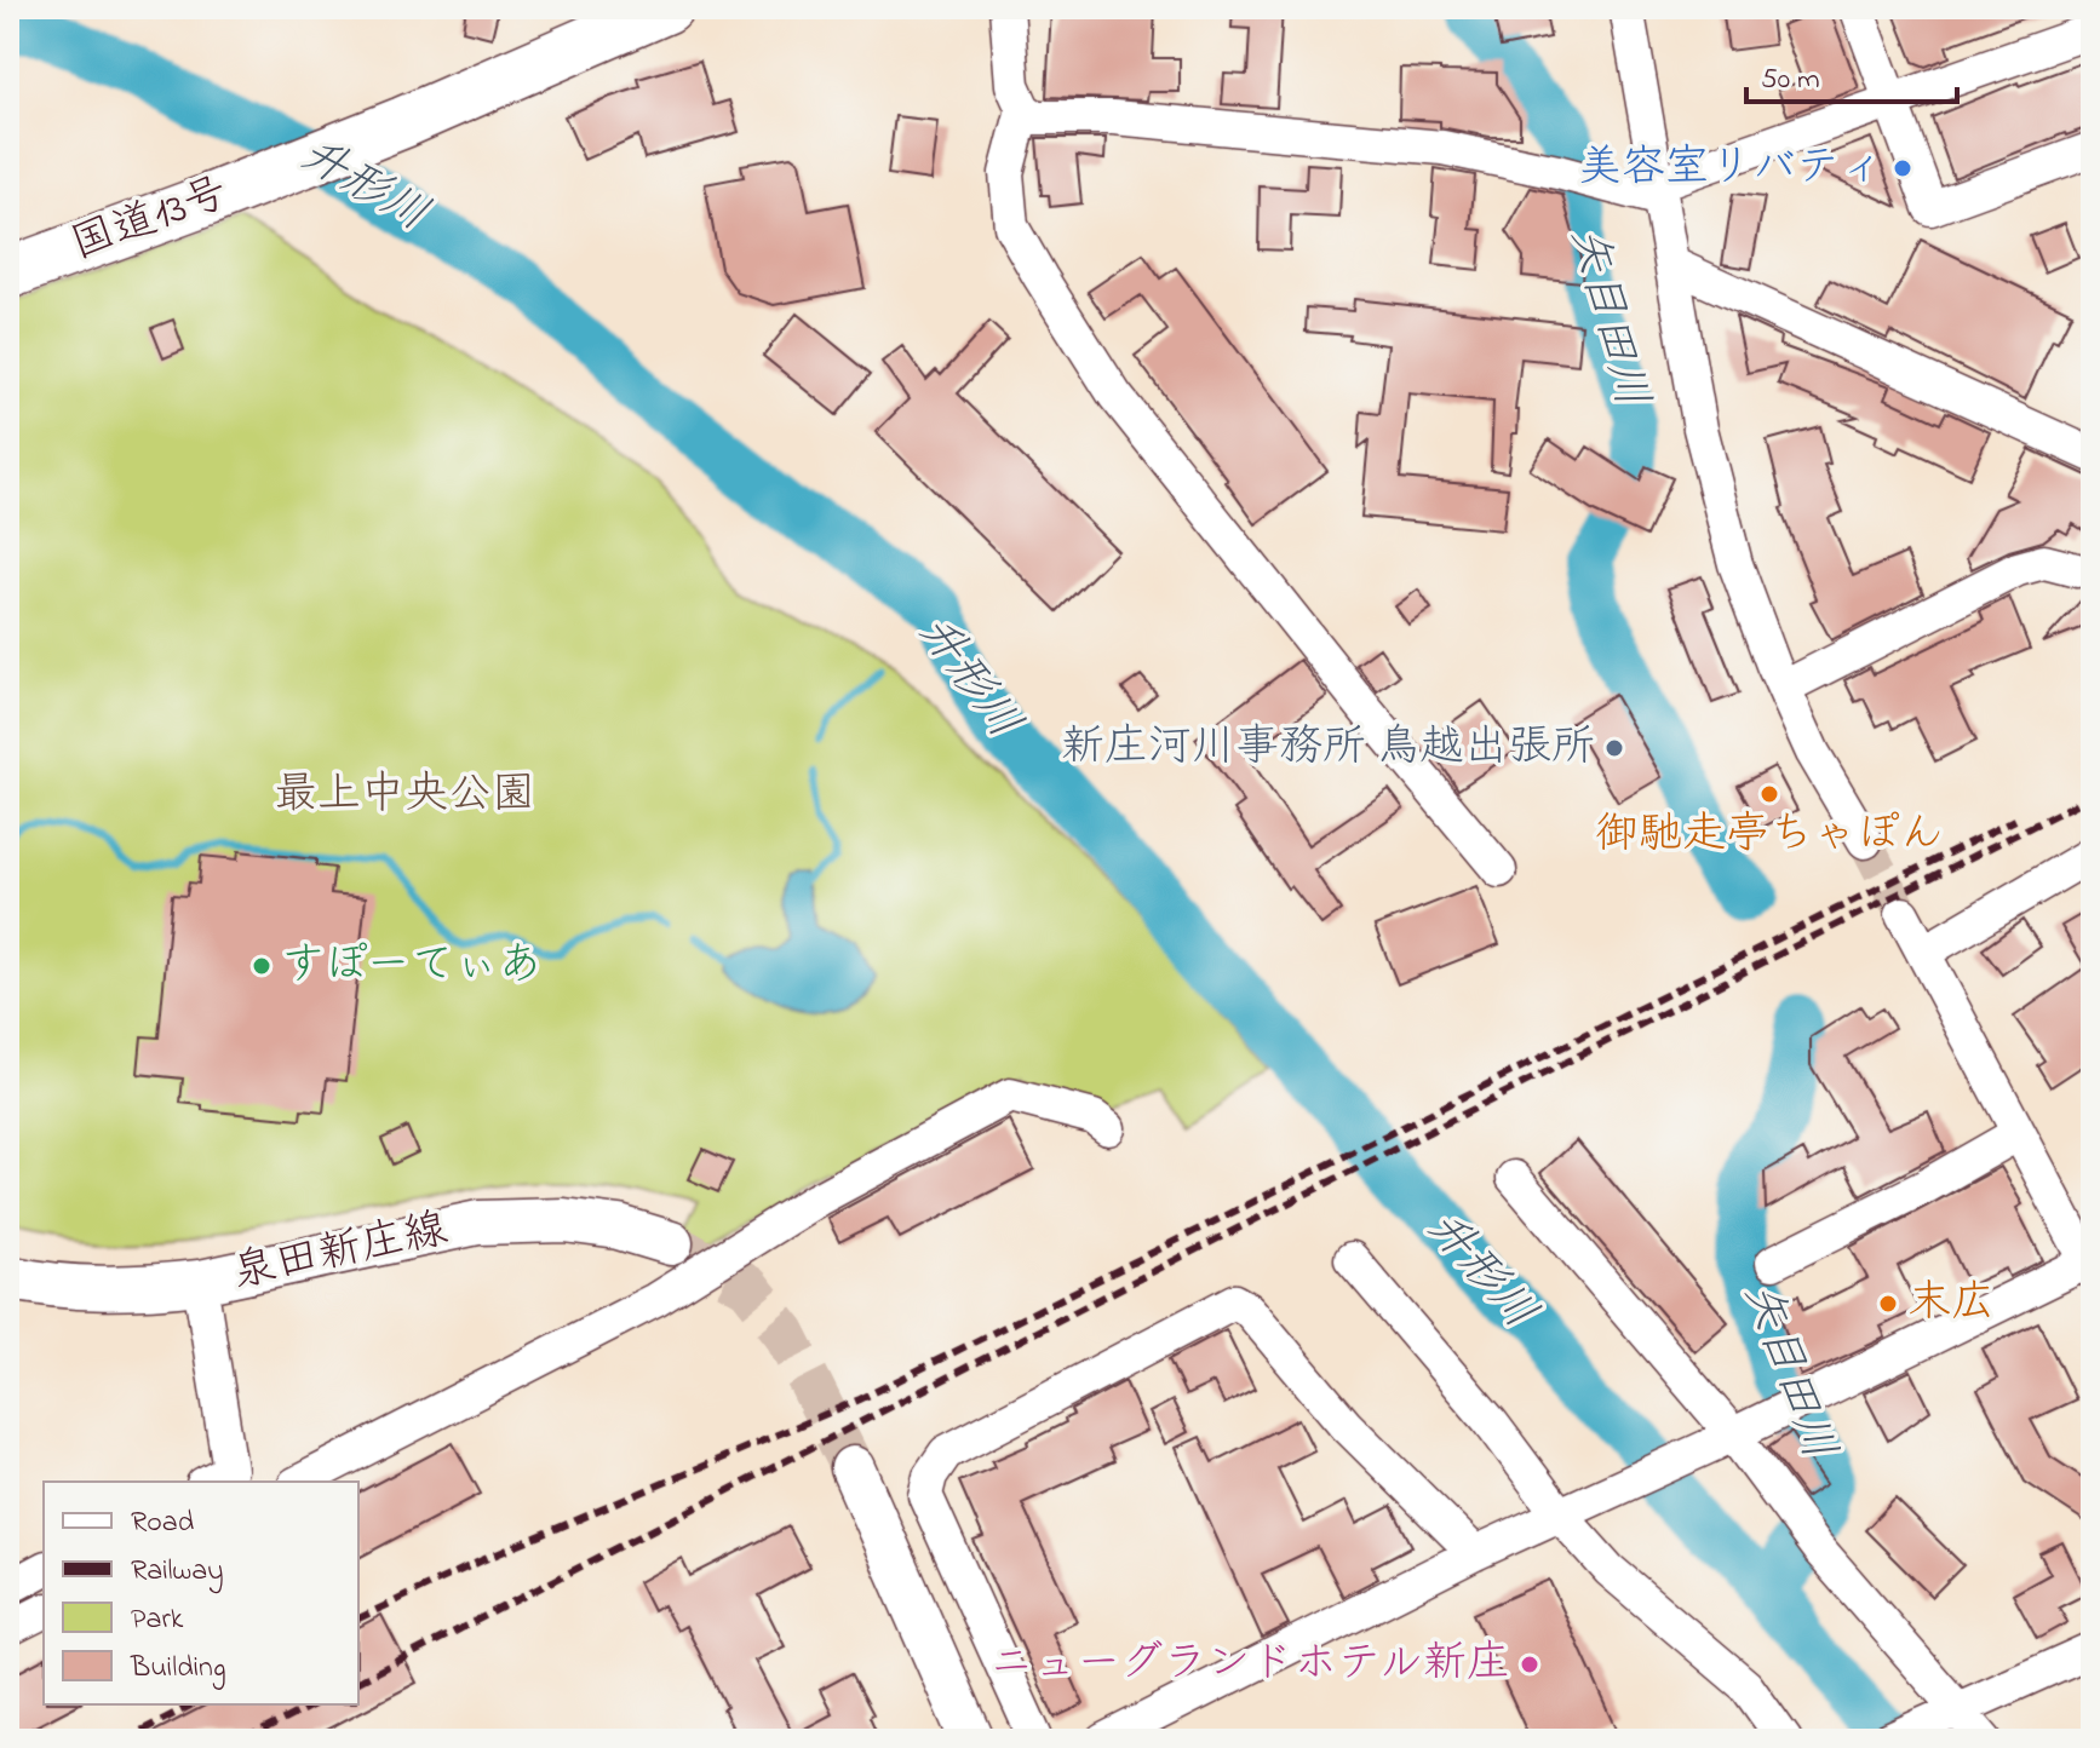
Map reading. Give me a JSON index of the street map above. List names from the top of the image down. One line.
{"streets":{"highway":["国道13号"],"main road":["泉田新庄線"]},"water":["升形川","矢目田川"],"parks":["最上中央公園"],"places":["美容室リバティ","新庄河川事務所 鳥越出張所","御馳走亭ちゃぽん","すぽーてぃあ","末広","ニューグランドホテル新庄"],"legend":["Road","Railway","Park","Building"],"scale_bar":"50 m"}
